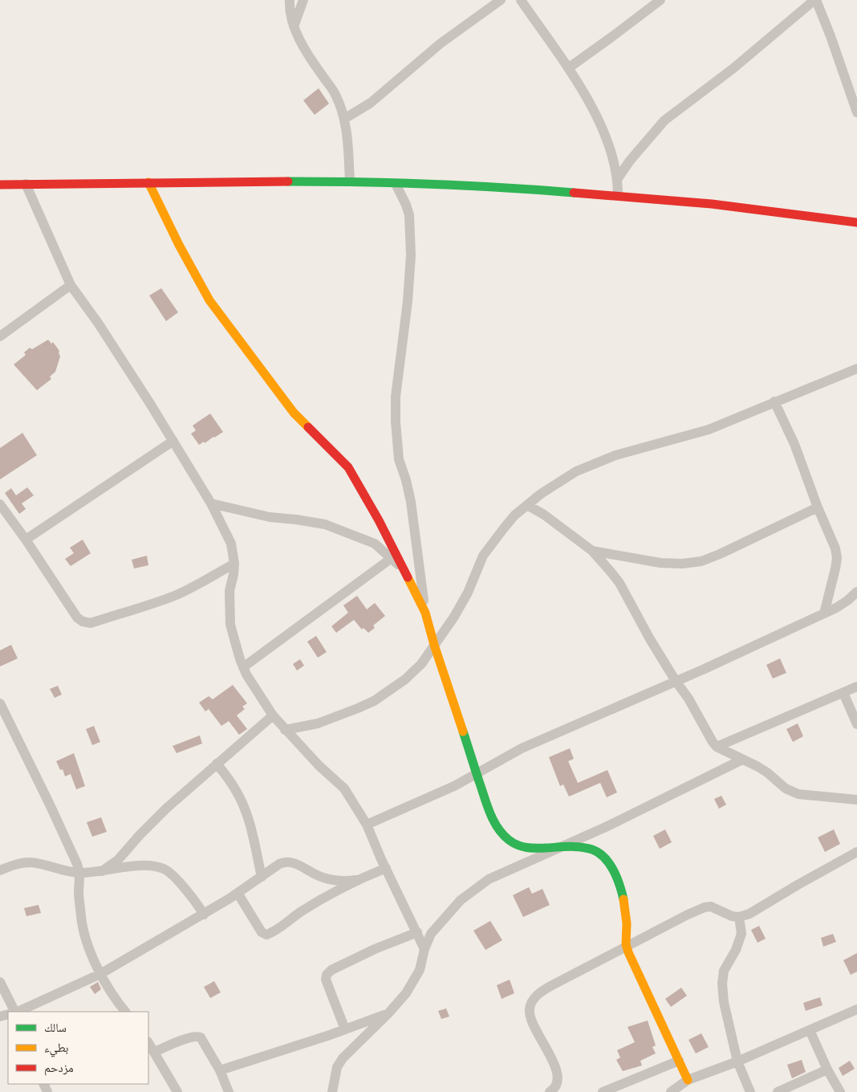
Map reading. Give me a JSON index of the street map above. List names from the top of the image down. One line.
{"legend":["سالك","بطيء","مزدحم"]}
